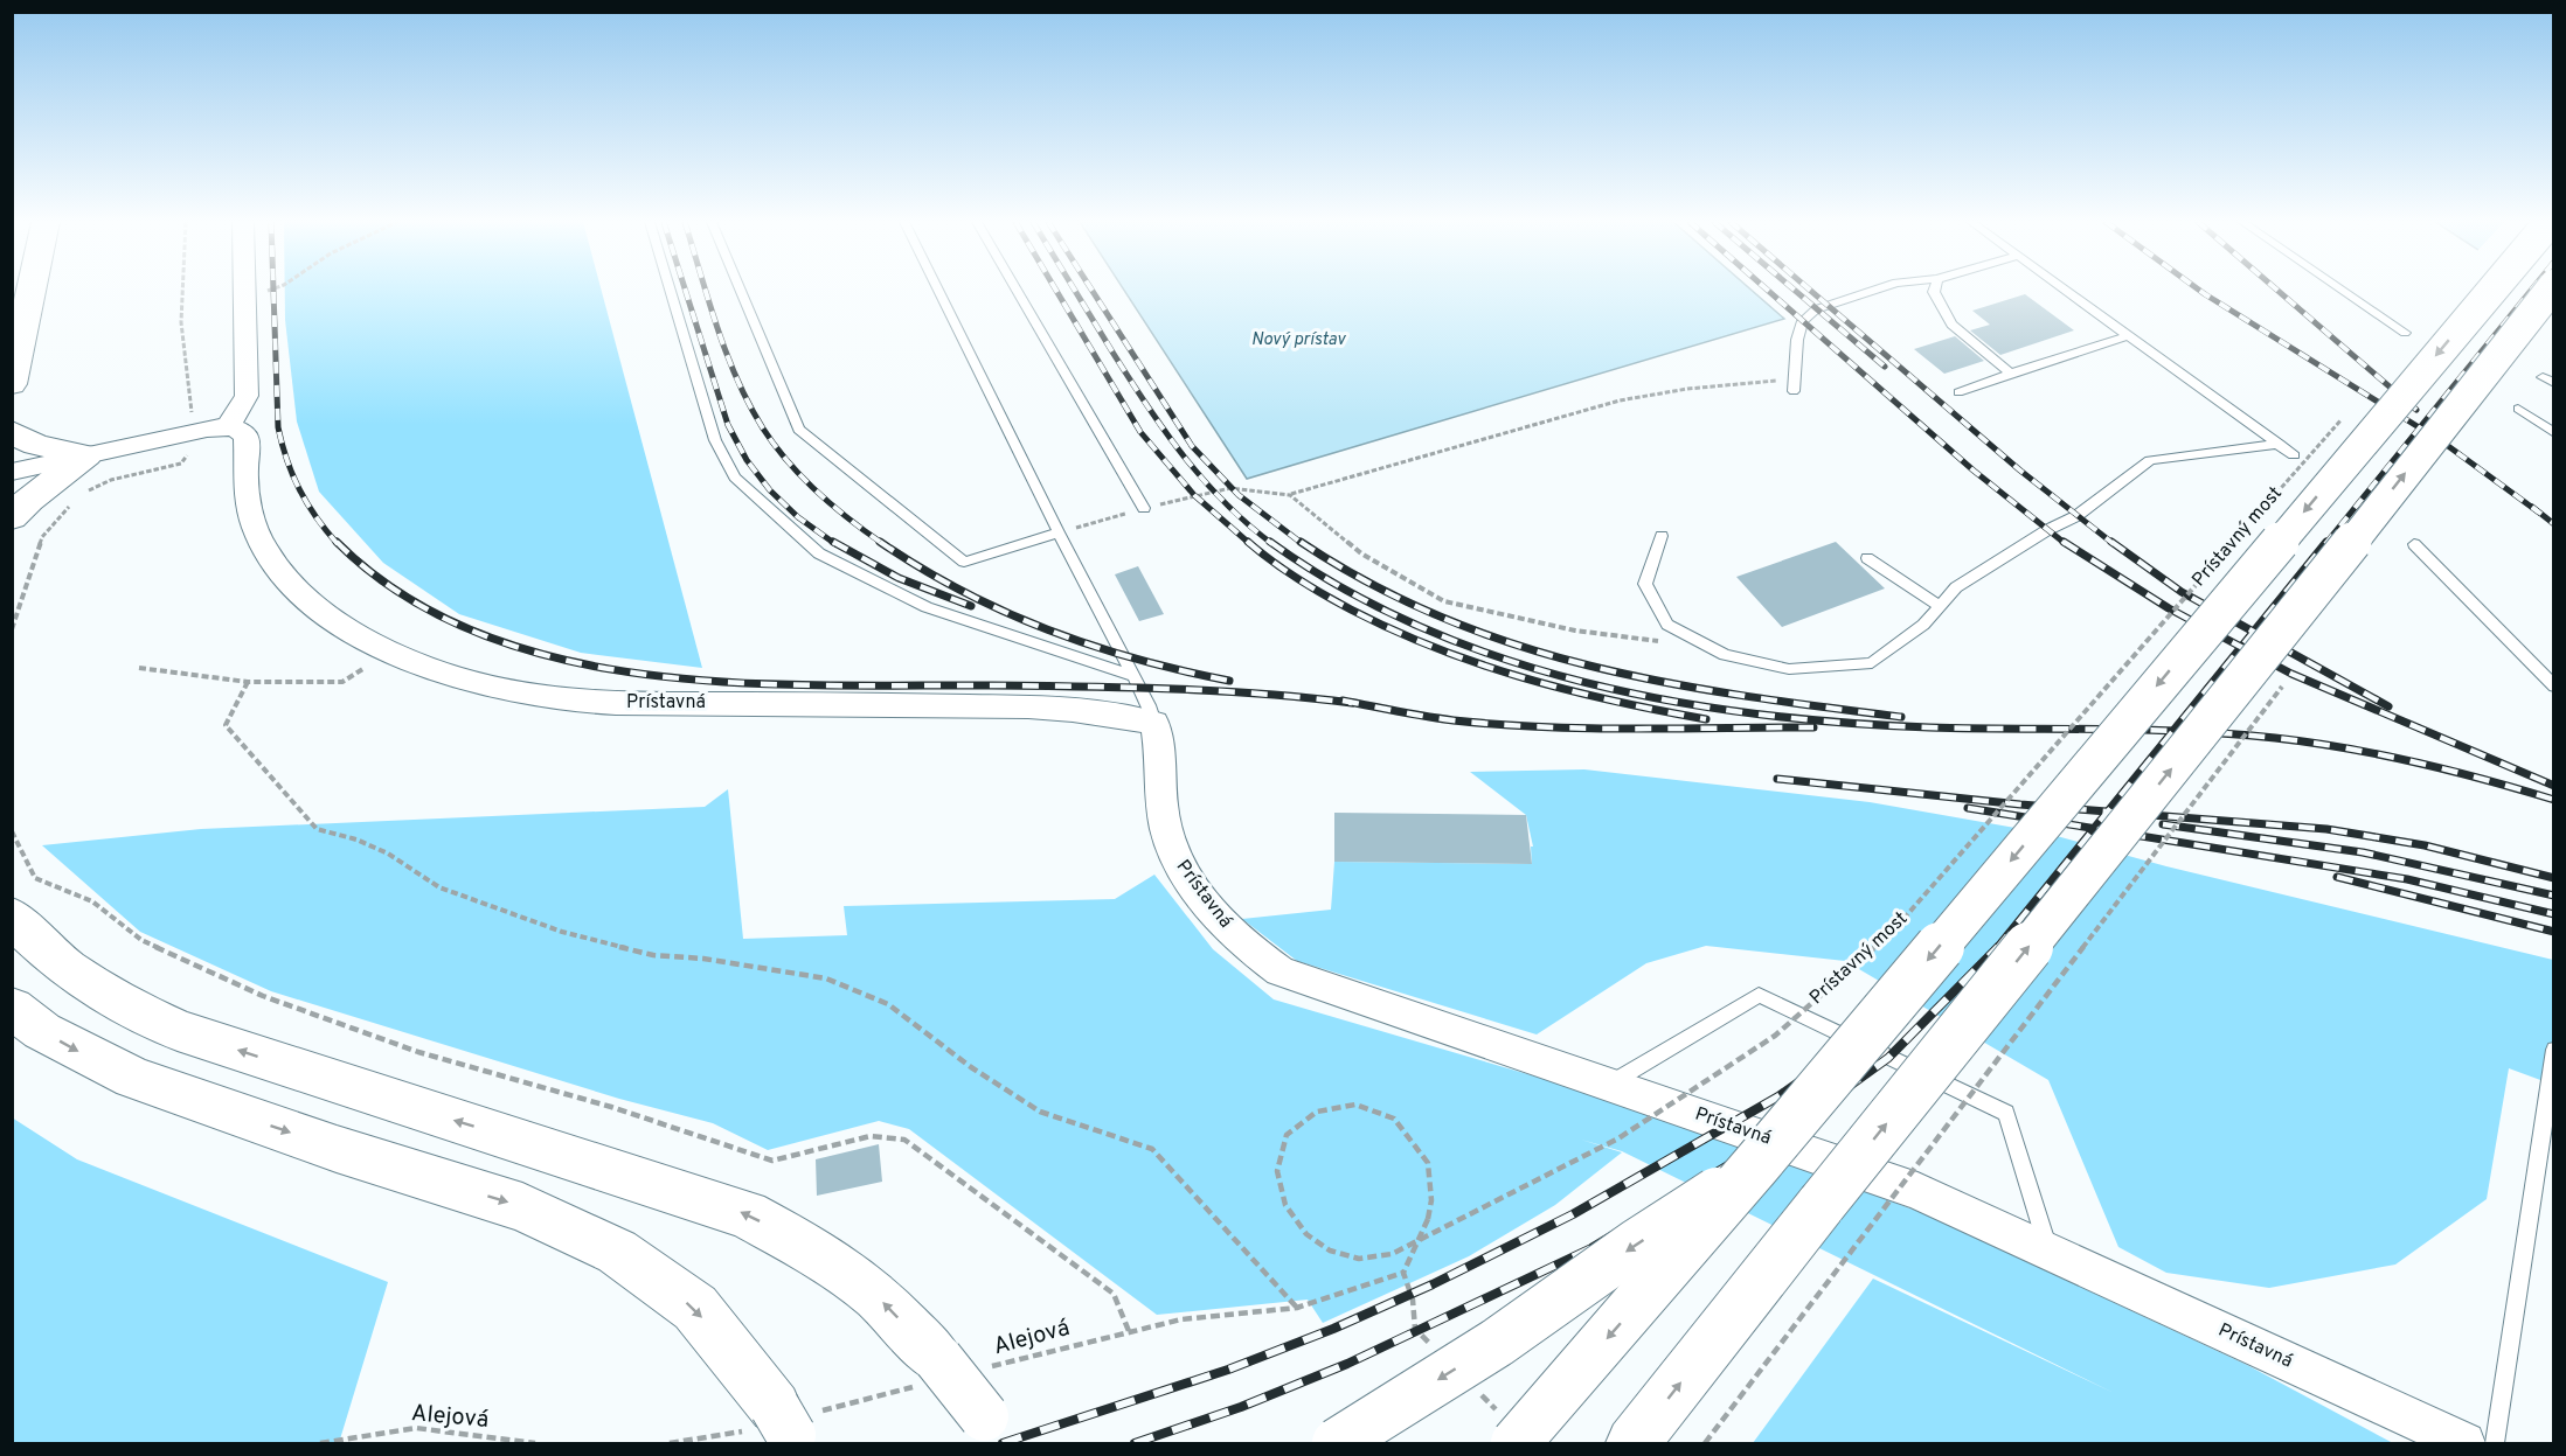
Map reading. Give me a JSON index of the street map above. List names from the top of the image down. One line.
{"streets":{"main road":["Prístavný most"],"street":["Prístavná"],"path":["Alejová"]},"crossings":[["Prístavný most","Alejová"]],"water":["Nový prístav"]}
